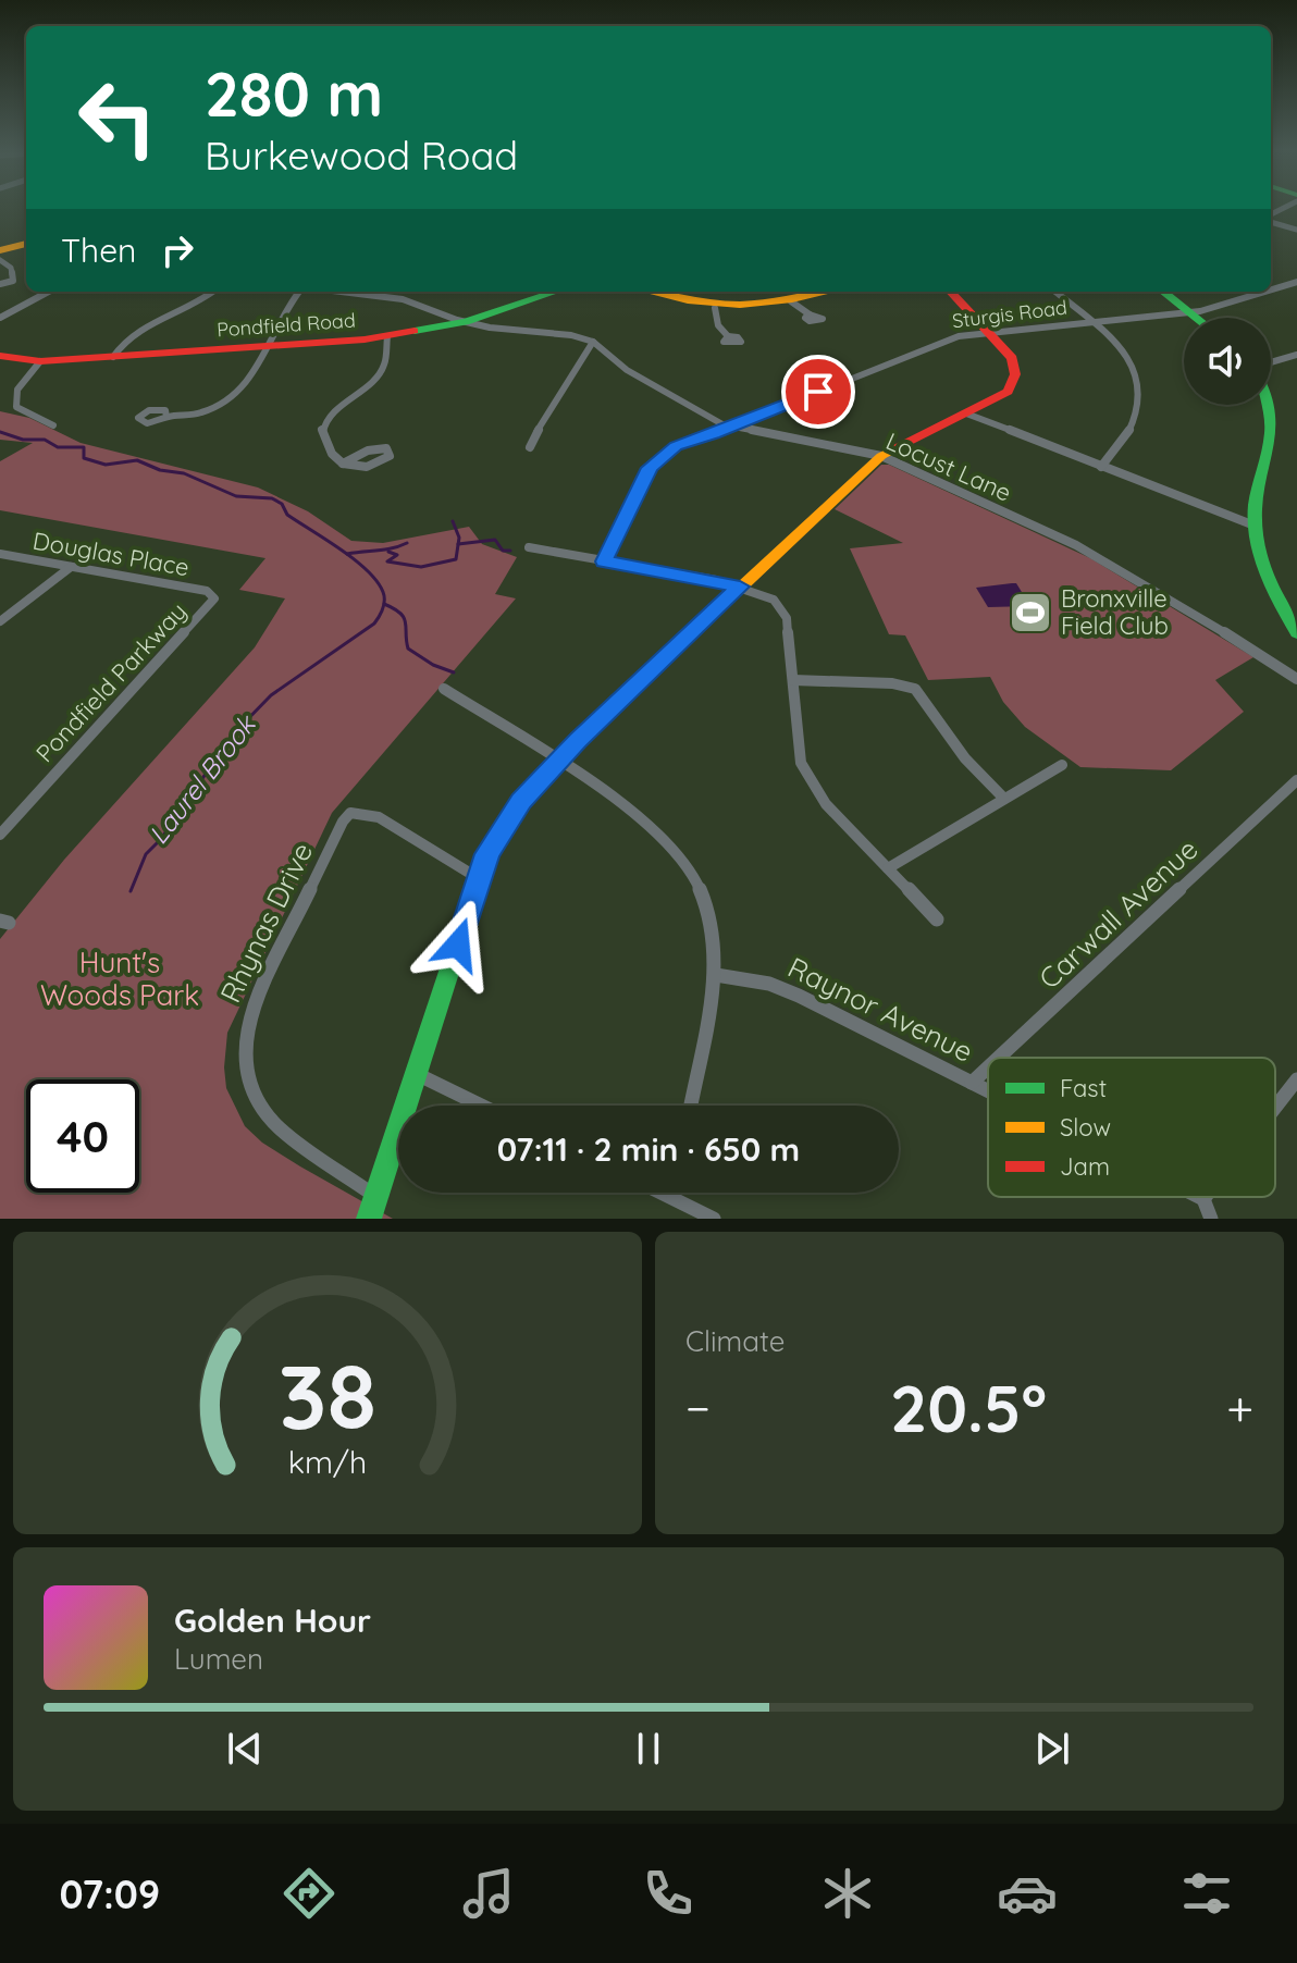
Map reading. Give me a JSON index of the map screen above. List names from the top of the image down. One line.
{"streets":{"street":["Sturgis Road","Pondfield Road","Locust Lane","Douglas Place","Pondfield Parkway","Carwall Avenue","Rhynas Drive","Raynor Avenue"]},"crossings":[["Sturgis Road","Locust Lane"],["Douglas Place","Pondfield Parkway"],["Carwall Avenue","Raynor Avenue"]],"water":["Laurel Brook"],"parks":["Hunt's Woods Park"],"places":{"sports":["Bronxville Field Club"]},"legend":["Fast","Slow","Jam"],"page":{"turn":["280 m","Burkewood Road"],"then":"Then","limit":"40","trip":"07:11 · 2 min · 650 m","tile":"Climate","heat":["−","20.5°","+"],"song":["Golden Hour","Lumen"],"tabs":"07:09","gauge":["38","km/h"]}}
